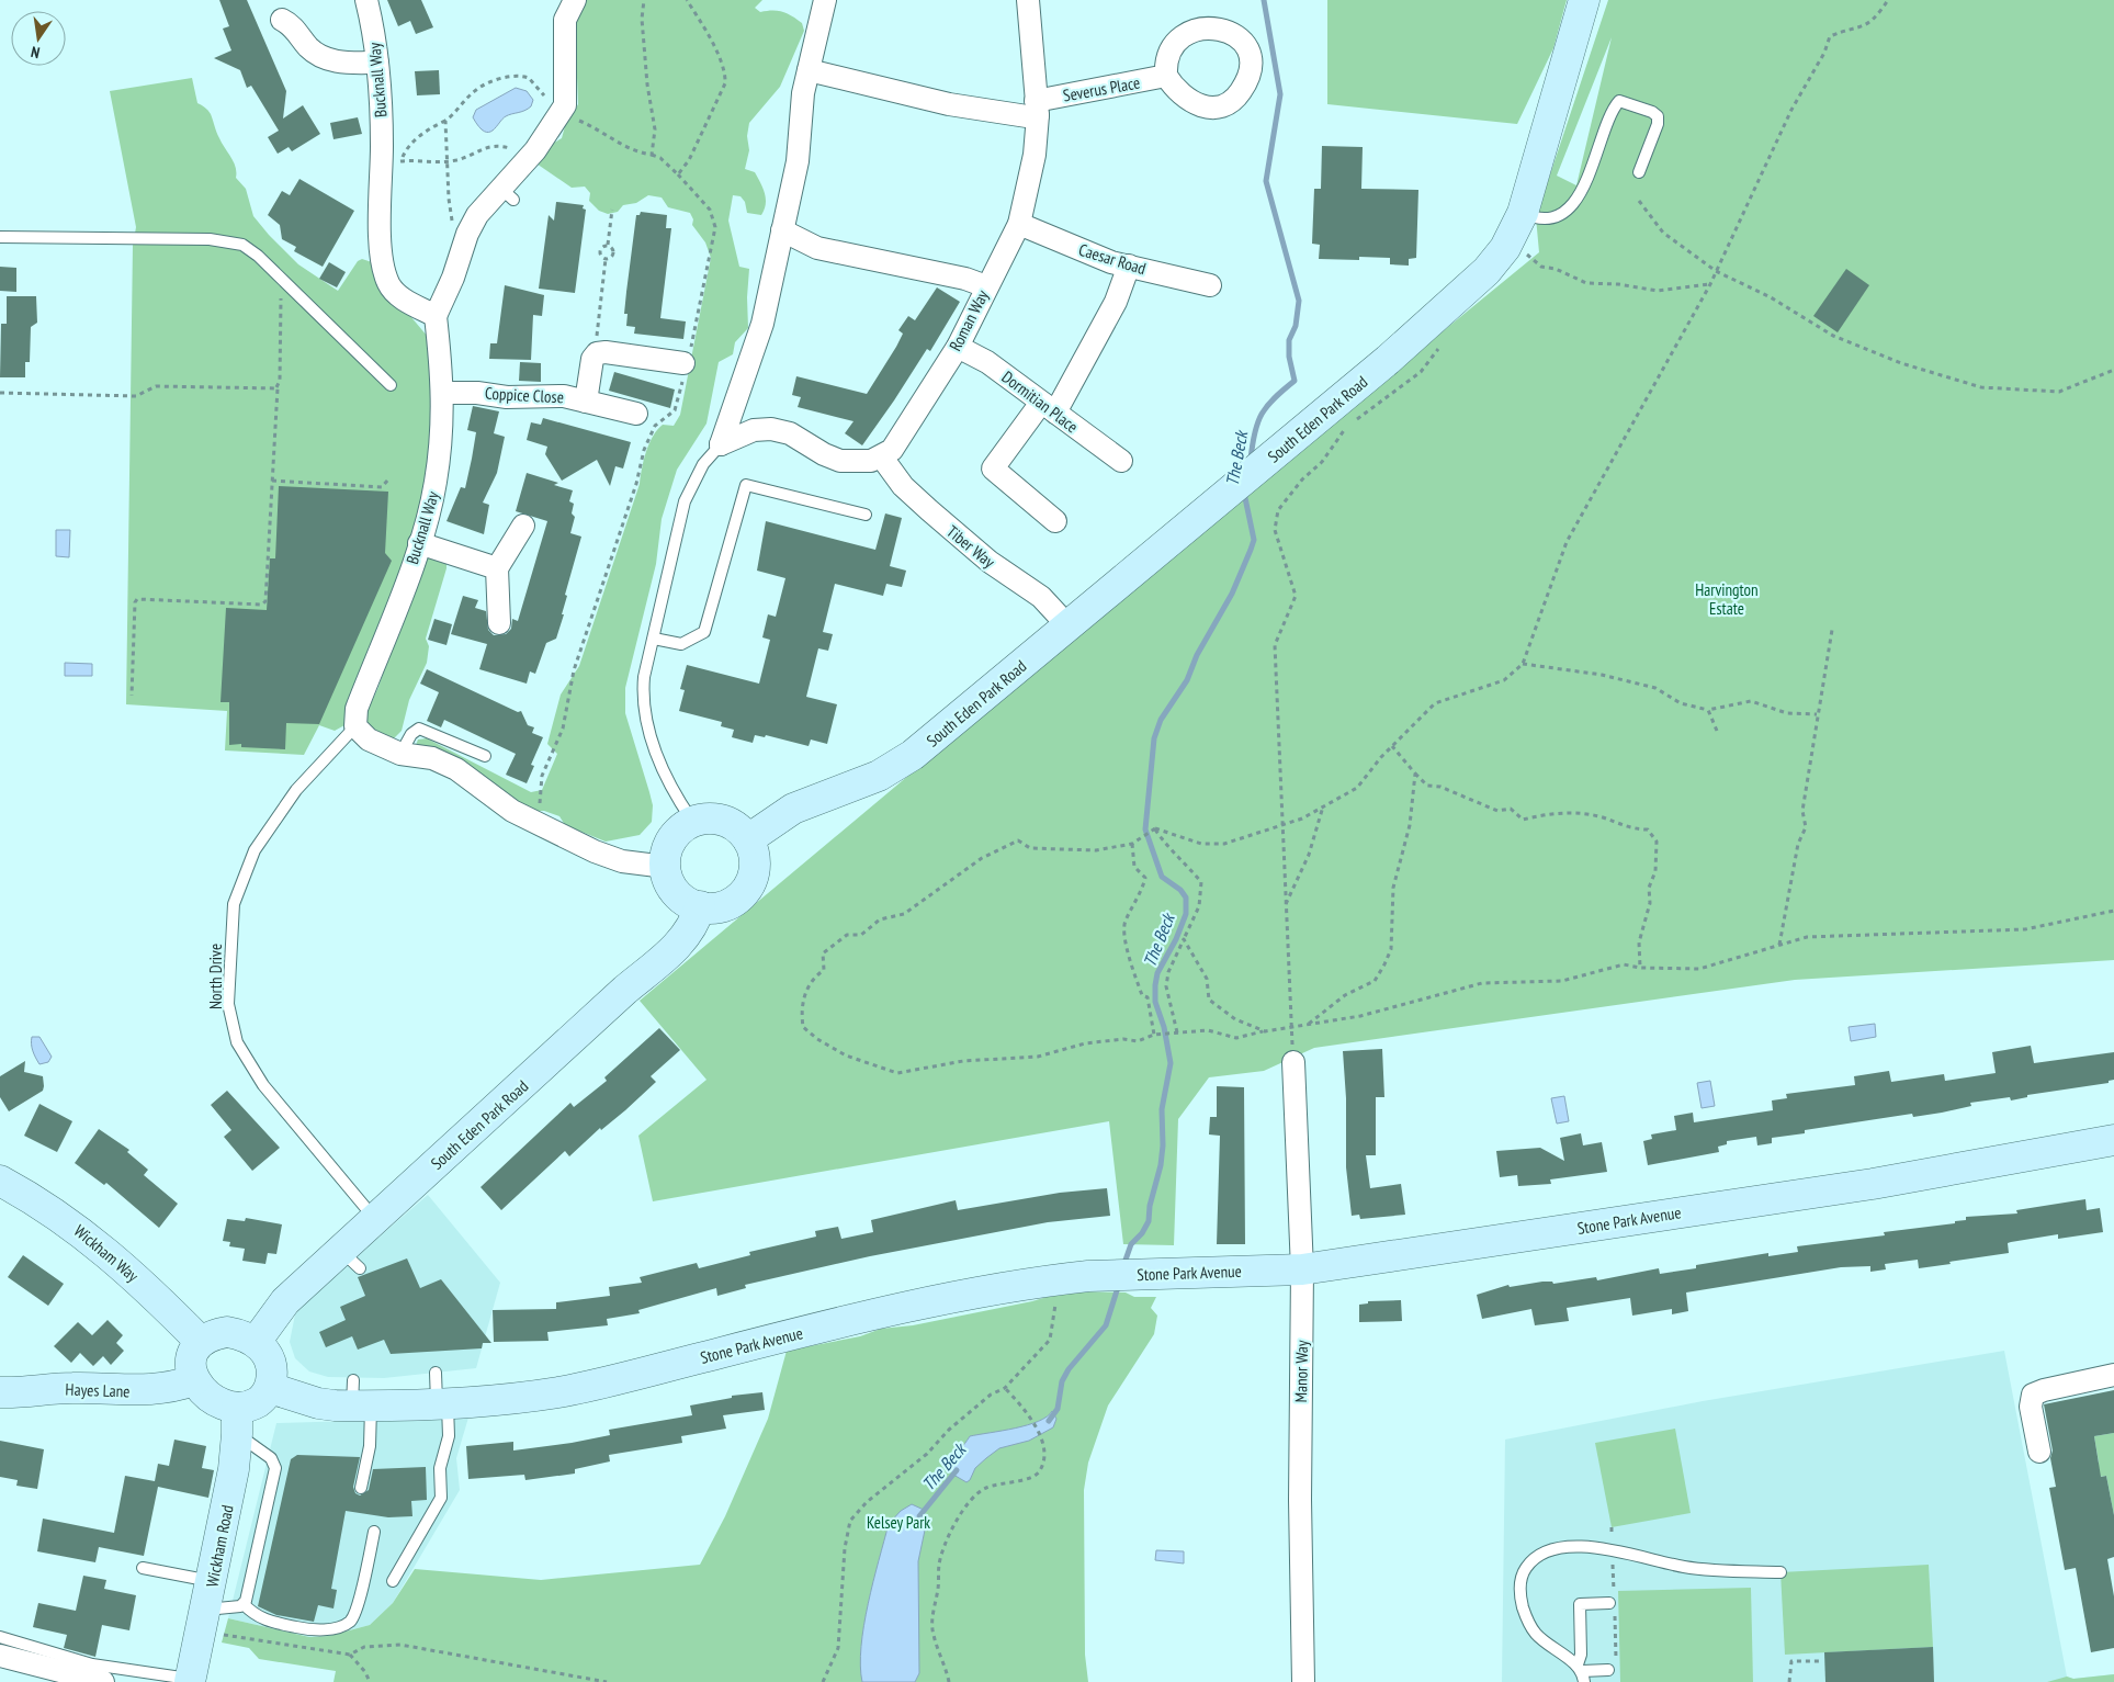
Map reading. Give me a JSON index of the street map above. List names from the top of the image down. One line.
{"streets":{"main road":["South Eden Park Road","Stone Park Avenue","Wickham Way","Hayes Lane","Wickham Road"],"street":["Bucknall Way","Severus Place","Caesar Road","Roman Way","Coppice Close","Dormitian Place","Tiber Way","Manor Way"],"lane":["North Drive"]},"crossings":[["Bucknall Way","Coppice Close"],["Bucknall Way","North Drive"],["Severus Place","Roman Way"],["Caesar Road","Roman Way"],["Roman Way","Dormitian Place"],["Roman Way","Tiber Way"],["South Eden Park Road","Tiber Way"],["South Eden Park Road","North Drive"],["South Eden Park Road","Stone Park Avenue"],["South Eden Park Road","Wickham Way"],["South Eden Park Road","Hayes Lane"],["South Eden Park Road","Wickham Road"],["Stone Park Avenue","Wickham Way"],["Stone Park Avenue","Manor Way"],["Stone Park Avenue","Hayes Lane"],["Stone Park Avenue","Wickham Road"],["Wickham Way","Hayes Lane"],["Wickham Way","Wickham Road"],["Hayes Lane","Wickham Road"]],"water":["The Beck"],"parks":["Harvington Estate","Kelsey Park"],"north":"bottom"}
